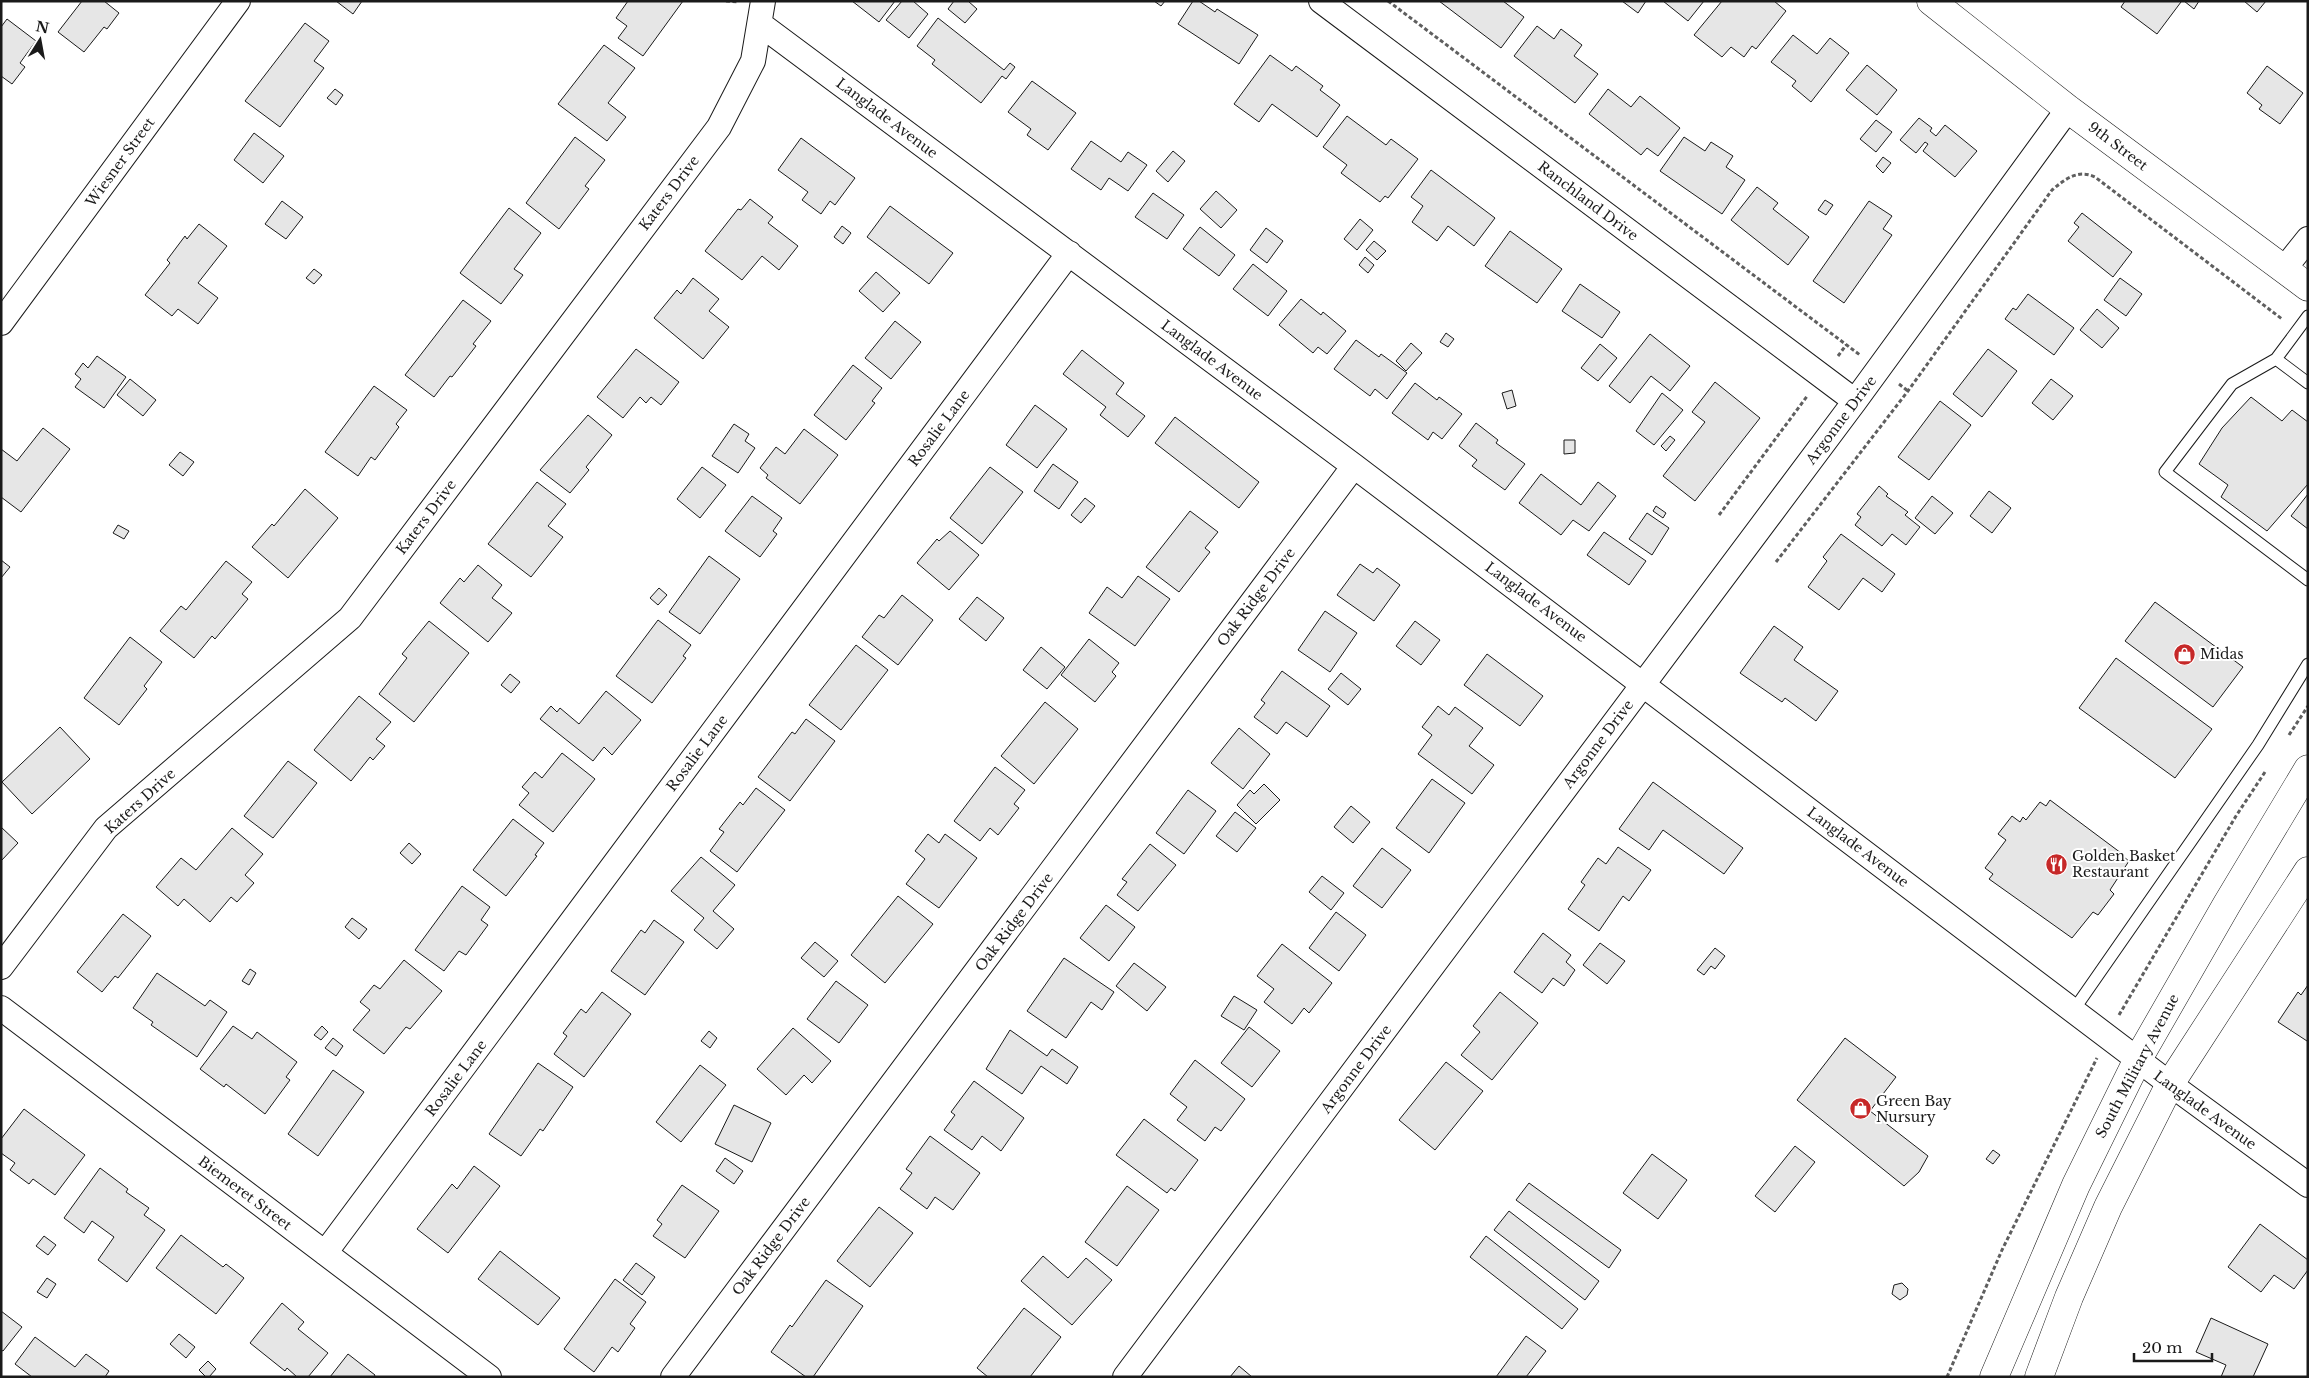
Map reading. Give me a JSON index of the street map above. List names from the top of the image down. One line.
{"streets":{"main road":["9th Street","South Military Avenue"],"street":["Langlade Avenue","Wiesner Street","Katers Drive","Ranchland Drive","Argonne Drive","Rosalie Lane","Oak Ridge Drive","Biemeret Street"]},"crossings":[["Langlade Avenue","Katers Drive"],["Langlade Avenue","Argonne Drive"],["Langlade Avenue","Rosalie Lane"],["Langlade Avenue","Oak Ridge Drive"],["Langlade Avenue","South Military Avenue"],["9th Street","Argonne Drive"],["Ranchland Drive","Argonne Drive"],["Rosalie Lane","Biemeret Street"]],"places":{"shop":["Midas","Green Bay Nursury"],"restaurant":["Golden Basket Restaurant"]},"scale_bar":"20 m","north":"top"}
